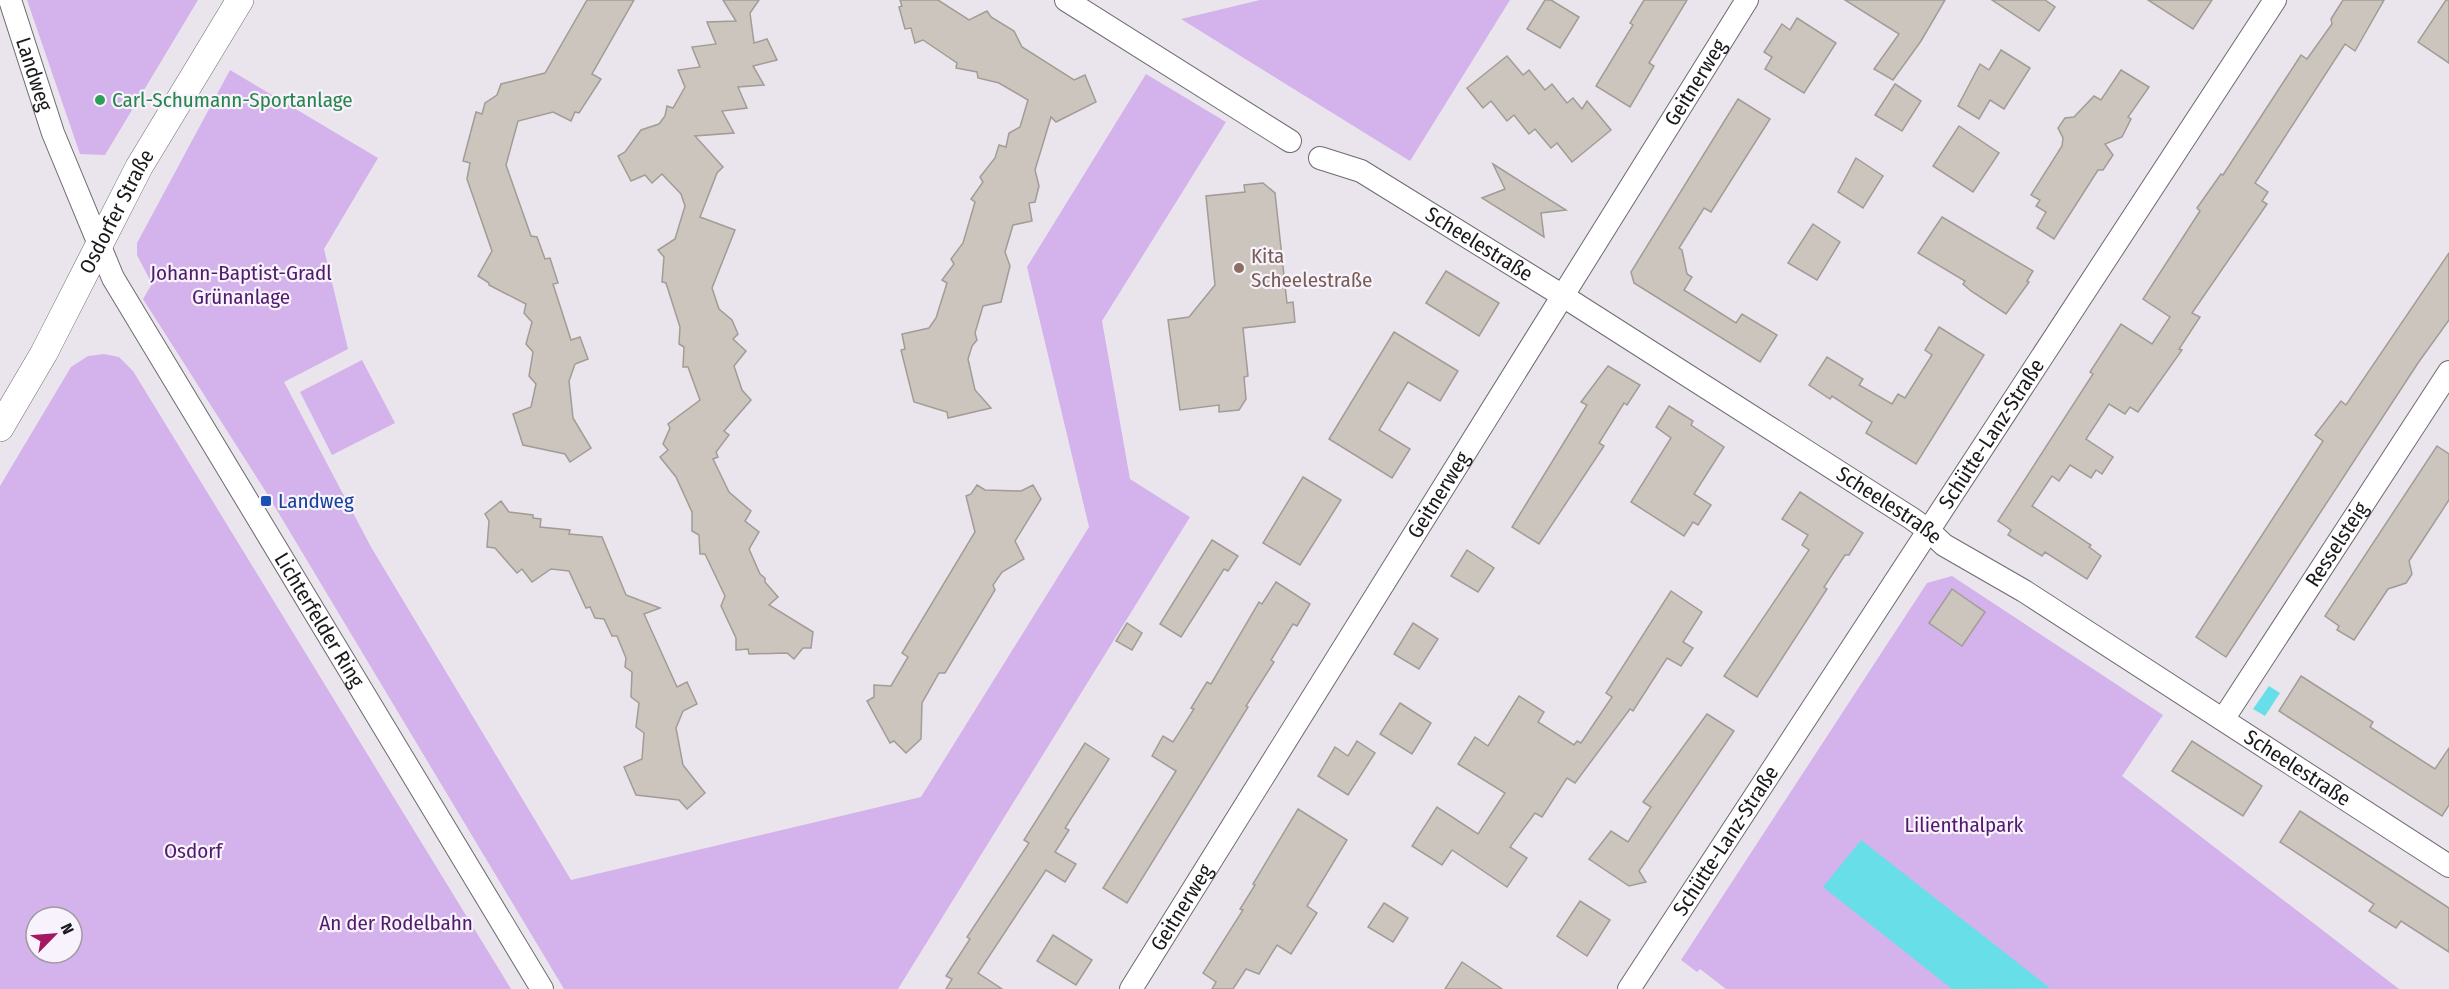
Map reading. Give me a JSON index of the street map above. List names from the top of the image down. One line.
{"streets":{"street":["Landweg","Geitnerweg","Osdorfer Straße","Scheelestraße","Schütte-Lanz-Straße","Resselsteig","Lichterfelder Ring"]},"crossings":[["Landweg","Osdorfer Straße"],["Landweg","Lichterfelder Ring"],["Geitnerweg","Scheelestraße"],["Osdorfer Straße","Lichterfelder Ring"],["Scheelestraße","Schütte-Lanz-Straße"],["Scheelestraße","Resselsteig"]],"parks":["Johann-Baptist-Gradl Grünanlage","Lilienthalpark","Osdorf","An der Rodelbahn"],"places":{"other":["Carl-Schumann-Sportanlage","Kita Scheelestraße"],"transit":["Landweg"]},"north":"top right"}
